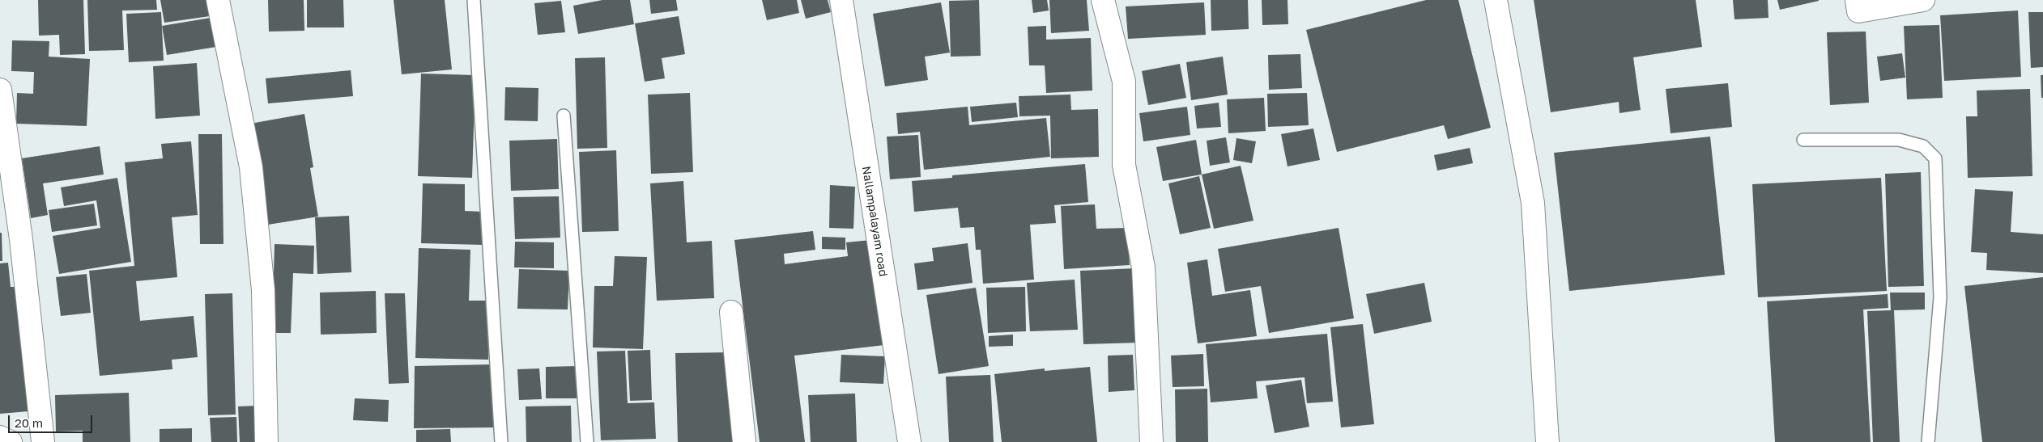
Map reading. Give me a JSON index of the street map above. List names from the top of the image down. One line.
{"streets":{"street":["Nallampalayam road"]},"scale_bar":"20 m"}
